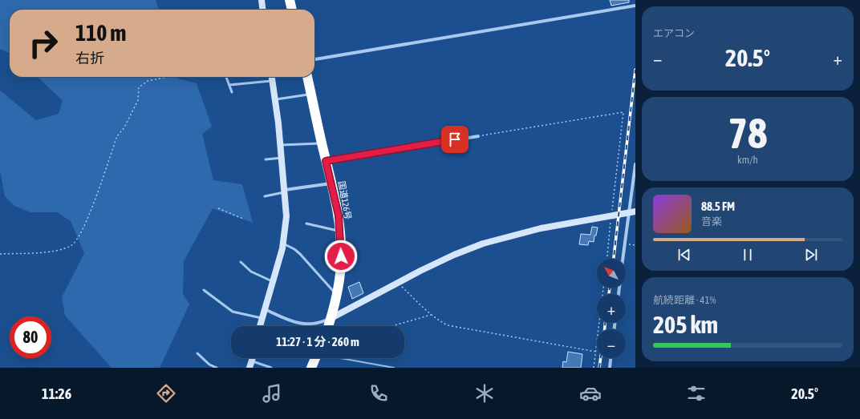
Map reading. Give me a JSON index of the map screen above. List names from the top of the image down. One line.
{"streets":{"highway":["国道126号"]},"north":"top left","page":{"tile":["エアコン",["78","km/h"],["航続距離 · 41%","205 km"]],"turn":["110 m","右折"],"heat":["−","20.5°","+"],"song":["88.5 FM","音楽"],"map_buttons":["+","−"],"limit":"80","trip":"11:27 · 1 分 · 260 m","tabs":["11:26","20.5°"]}}
